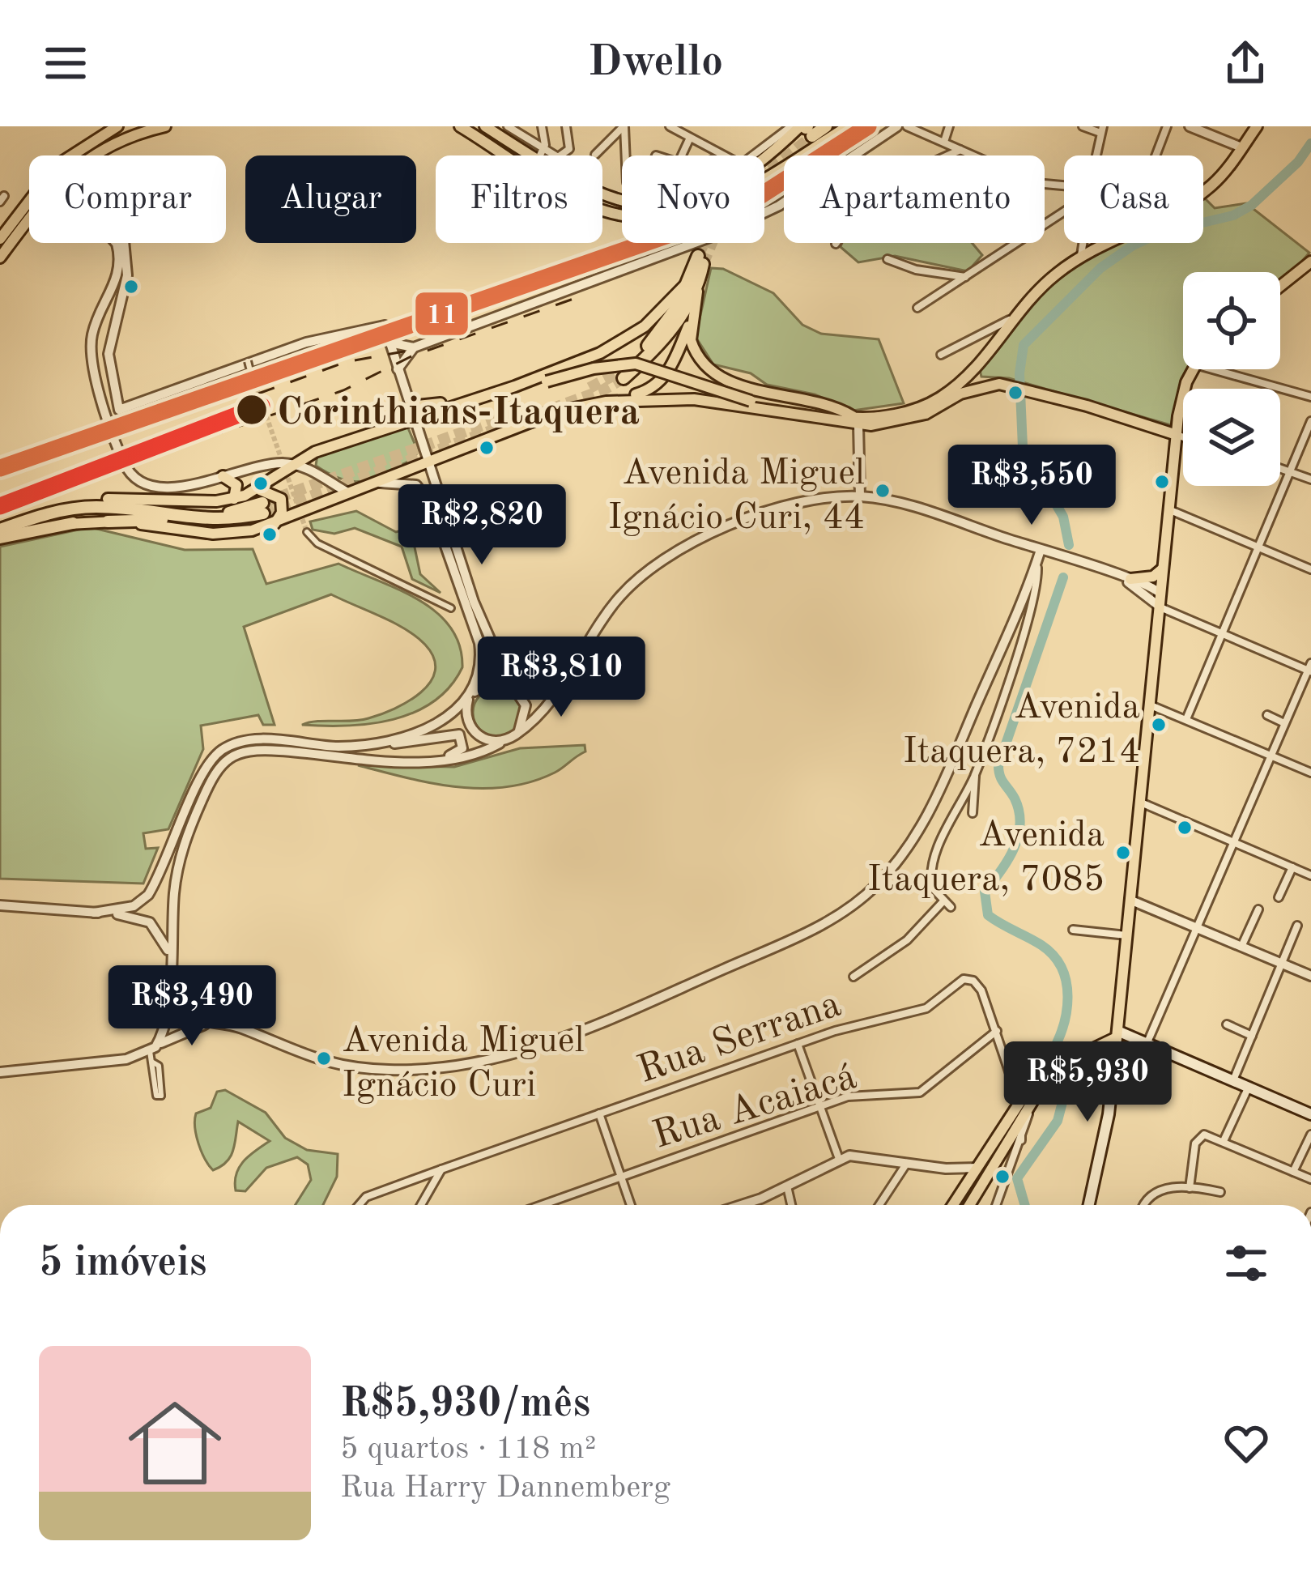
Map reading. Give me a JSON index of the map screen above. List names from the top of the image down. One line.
{"streets":{"street":["Rua Serrana","Rua Acaiacá"]},"crossings":[["Rua Serrana","Rua Acaiacá"]],"places":["Corinthians-Itaquera","Avenida Miguel Ignácio Curi, 44","Avenida Itaquera, 7214","Avenida Itaquera, 7085","Avenida Miguel Ignácio Curi"],"lines":["transit line 11"],"page":{"header":"Dwello","chip":["Comprar","Alugar","Filtros","Novo","Apartamento","Casa"],"price":["R$3,550","R$2,820","R$3,810","R$3,490","R$5,930"],"heading":"5 imóveis","list":[{"name":"R$5,930/mês","note":"5 quartos · 118 m² · Rua Harry Dannemberg"}]}}
